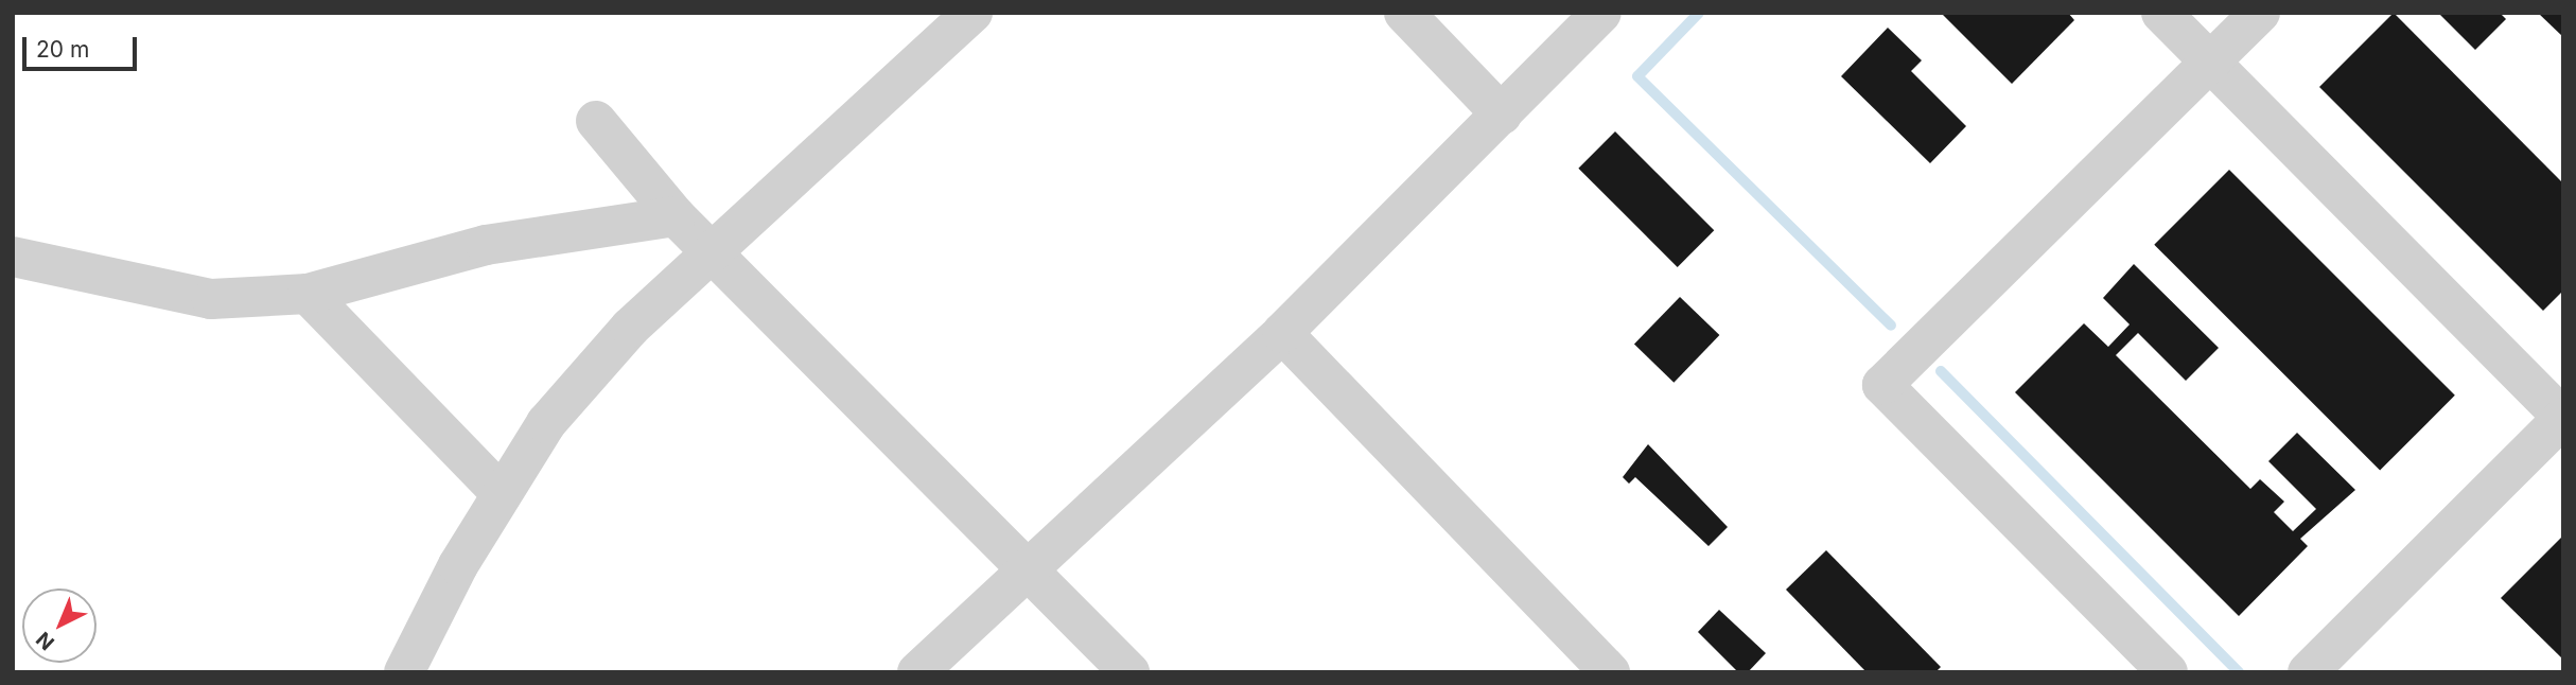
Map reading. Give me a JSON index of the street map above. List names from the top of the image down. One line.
{"scale_bar":"20 m","north":"bottom left"}
